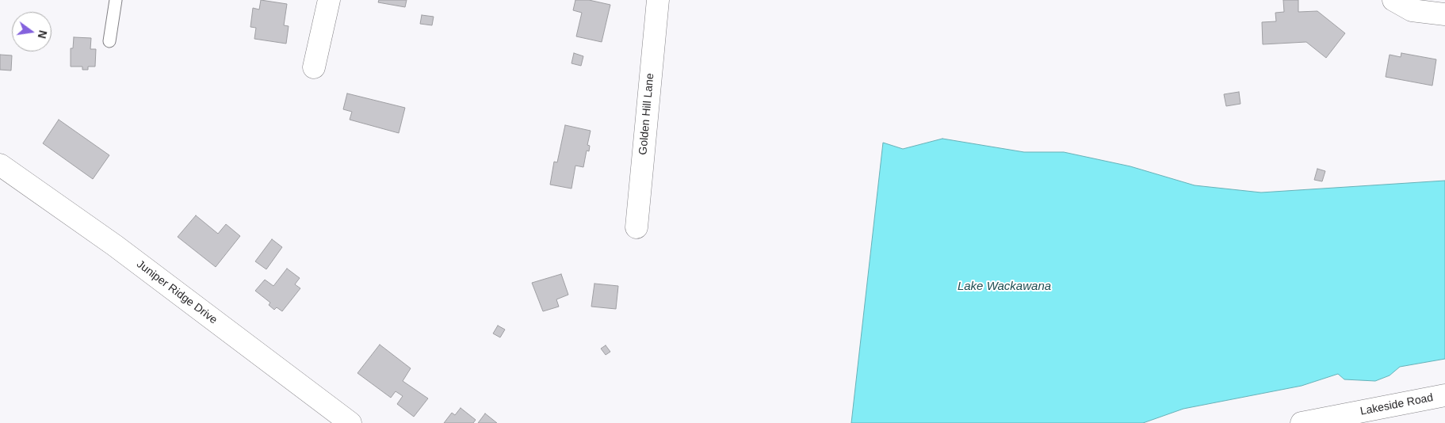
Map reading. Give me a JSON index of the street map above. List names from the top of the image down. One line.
{"streets":{"street":["Golden Hill Lane","Juniper Ridge Drive","Lakeside Road"]},"water":["Lake Wackawana"],"north":"right"}
